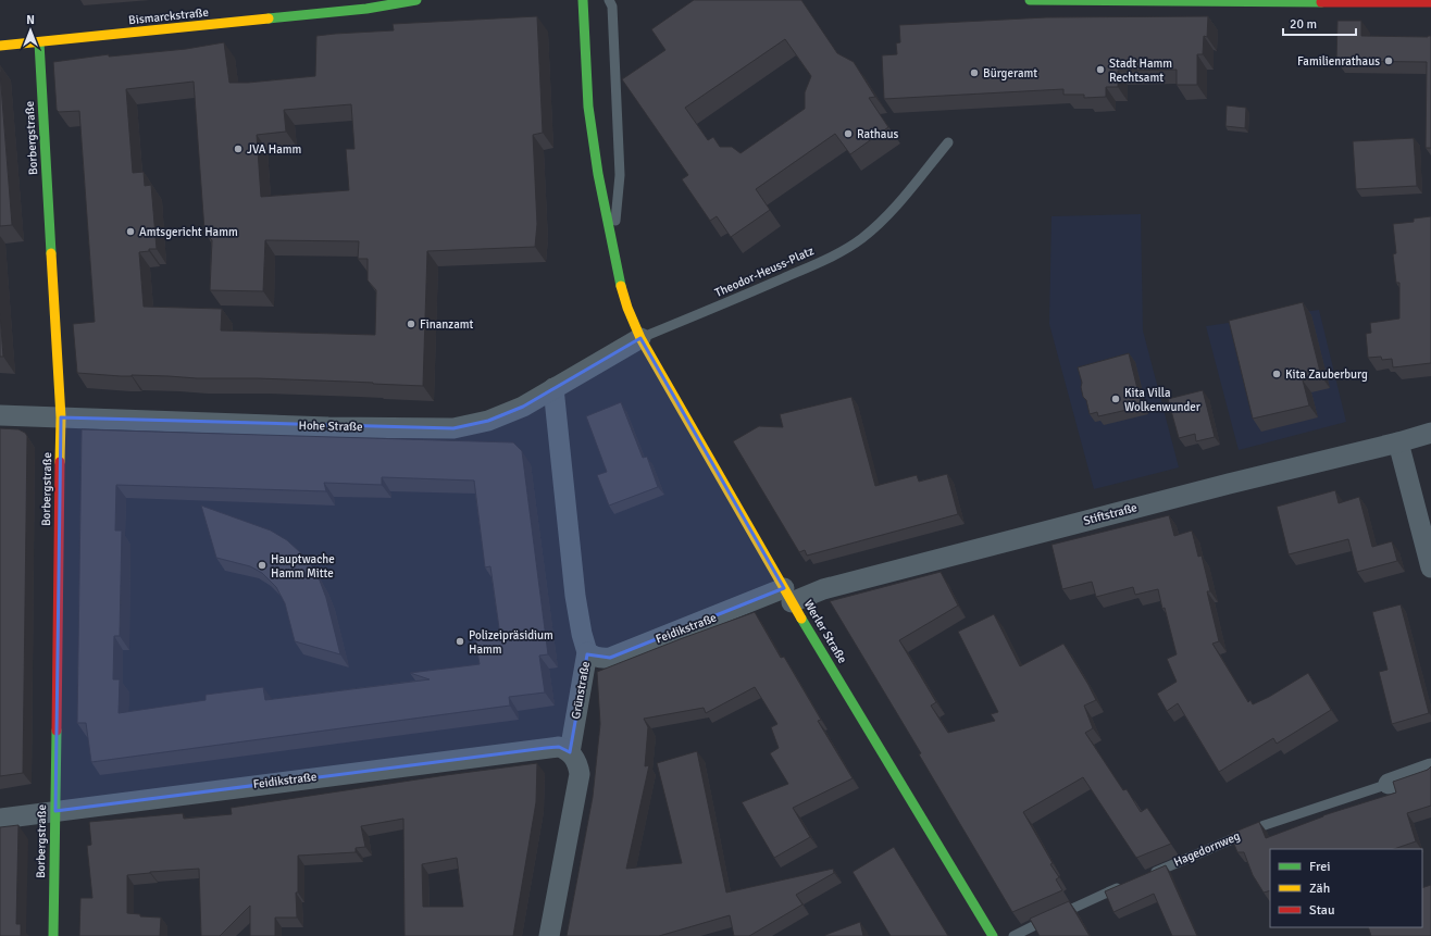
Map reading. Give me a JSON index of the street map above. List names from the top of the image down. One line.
{"streets":{"street":["Bismarckstraße","Borbergstraße","Hohe Straße","Stiftstraße","Feidikstraße","Werler Straße","Grünstraße","Hagedornweg"],"lane":["Theodor-Heuss-Platz"]},"crossings":[["Bismarckstraße","Borbergstraße"],["Borbergstraße","Hohe Straße"],["Borbergstraße","Feidikstraße"],["Theodor-Heuss-Platz","Hohe Straße"],["Theodor-Heuss-Platz","Werler Straße"],["Hohe Straße","Werler Straße"],["Hohe Straße","Grünstraße"],["Stiftstraße","Feidikstraße"],["Stiftstraße","Werler Straße"],["Feidikstraße","Werler Straße"],["Feidikstraße","Grünstraße"]],"places":["Familienrathaus","Stadt Hamm Rechtsamt","Bürgeramt","Rathaus","JVA Hamm","Amtsgericht Hamm","Finanzamt","Kita Zauberburg","Kita Villa Wolkenwunder","Hauptwache Hamm Mitte","Polizeipräsidium Hamm"],"legend":["Frei","Zäh","Stau"],"scale_bar":"20 m","north":"top"}
